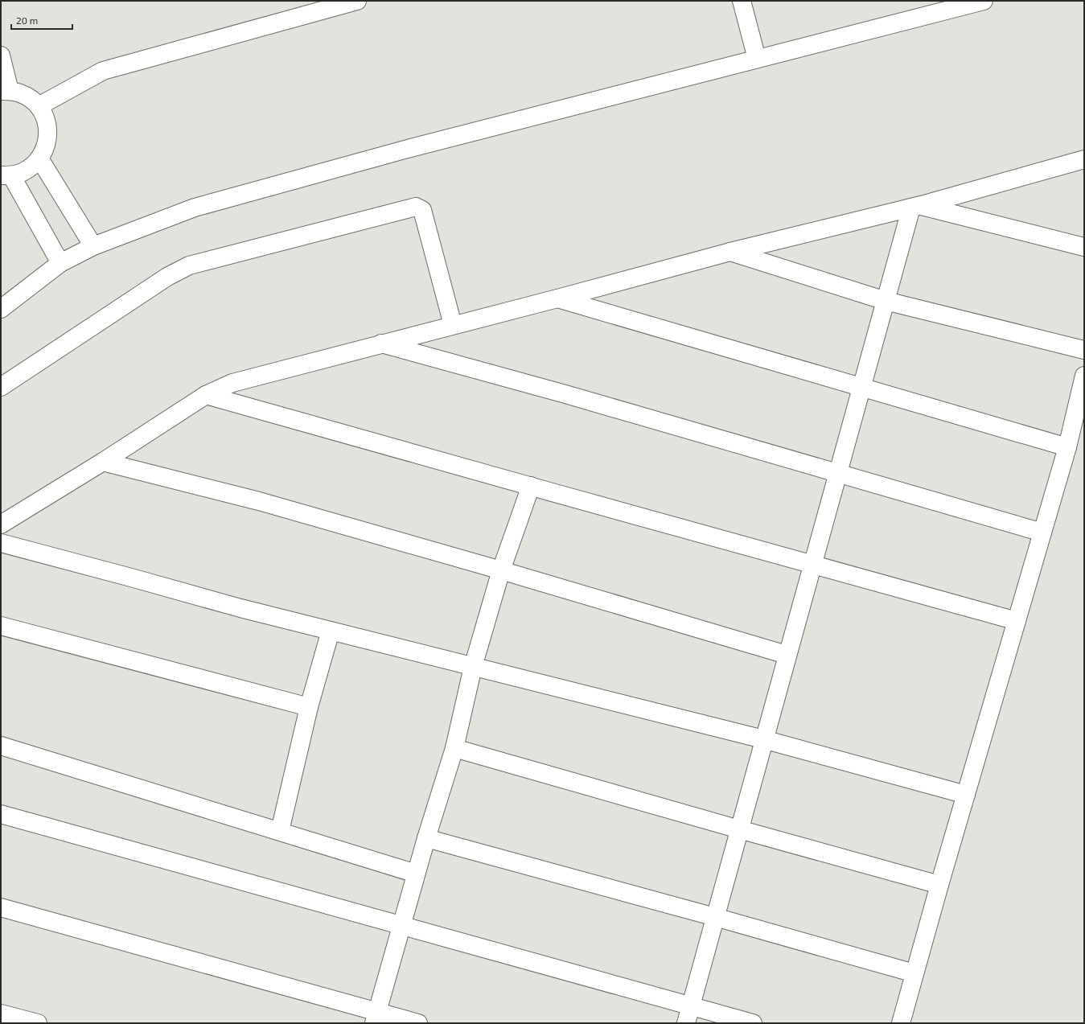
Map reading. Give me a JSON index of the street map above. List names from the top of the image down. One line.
{"scale_bar":"20 m"}
